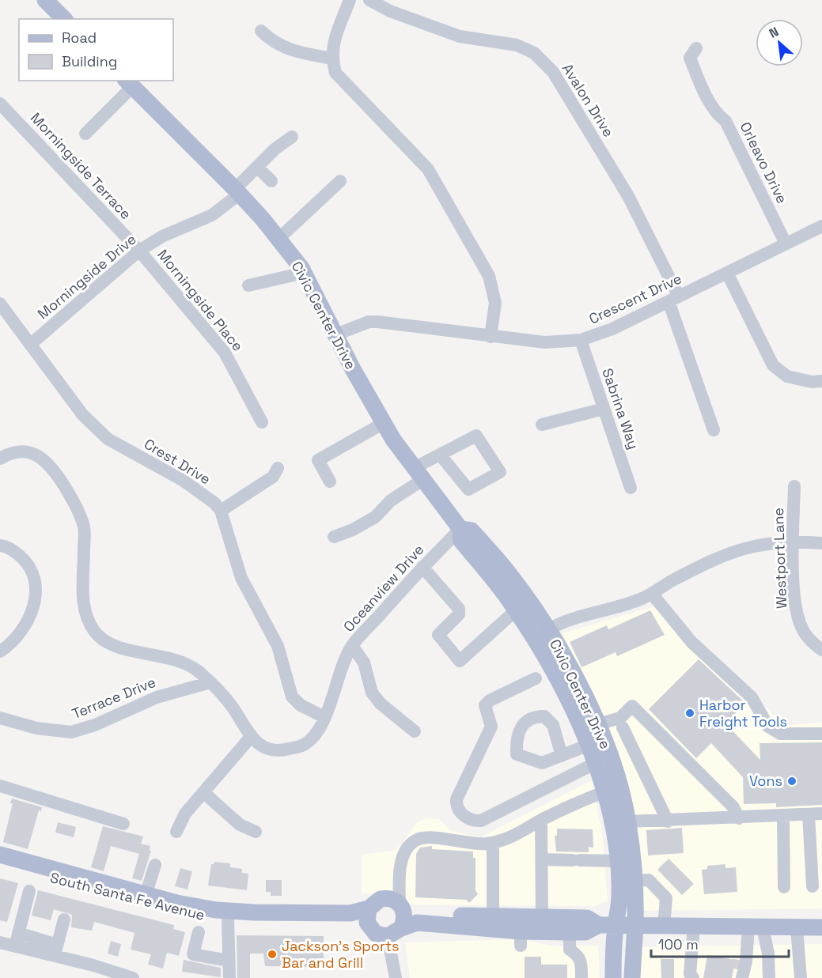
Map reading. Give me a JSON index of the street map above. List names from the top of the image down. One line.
{"streets":{"main road":["Civic Center Drive","South Santa Fe Avenue"],"street":["Avalon Drive","Orleavo Drive","Morningside Terrace","Morningside Drive","Crescent Drive","Morningside Place","Sabrina Way","Crest Drive","Westport Lane","Oceanview Drive","Terrace Drive"]},"crossings":[["Avalon Drive","Crescent Drive"],["Orleavo Drive","Crescent Drive"],["Morningside Terrace","Morningside Drive"],["Morningside Terrace","Morningside Place"],["Morningside Drive","Morningside Place"],["Morningside Drive","Civic Center Drive"],["Morningside Drive","Crest Drive"],["Crescent Drive","Civic Center Drive"],["Crescent Drive","Sabrina Way"],["Civic Center Drive","Oceanview Drive"],["Civic Center Drive","South Santa Fe Avenue"],["Oceanview Drive","Terrace Drive"]],"places":["Harbor Freight Tools","Vons","Jackson's Sports Bar and Grill"],"legend":["Road","Building"],"scale_bar":"100 m","north":"top left"}
